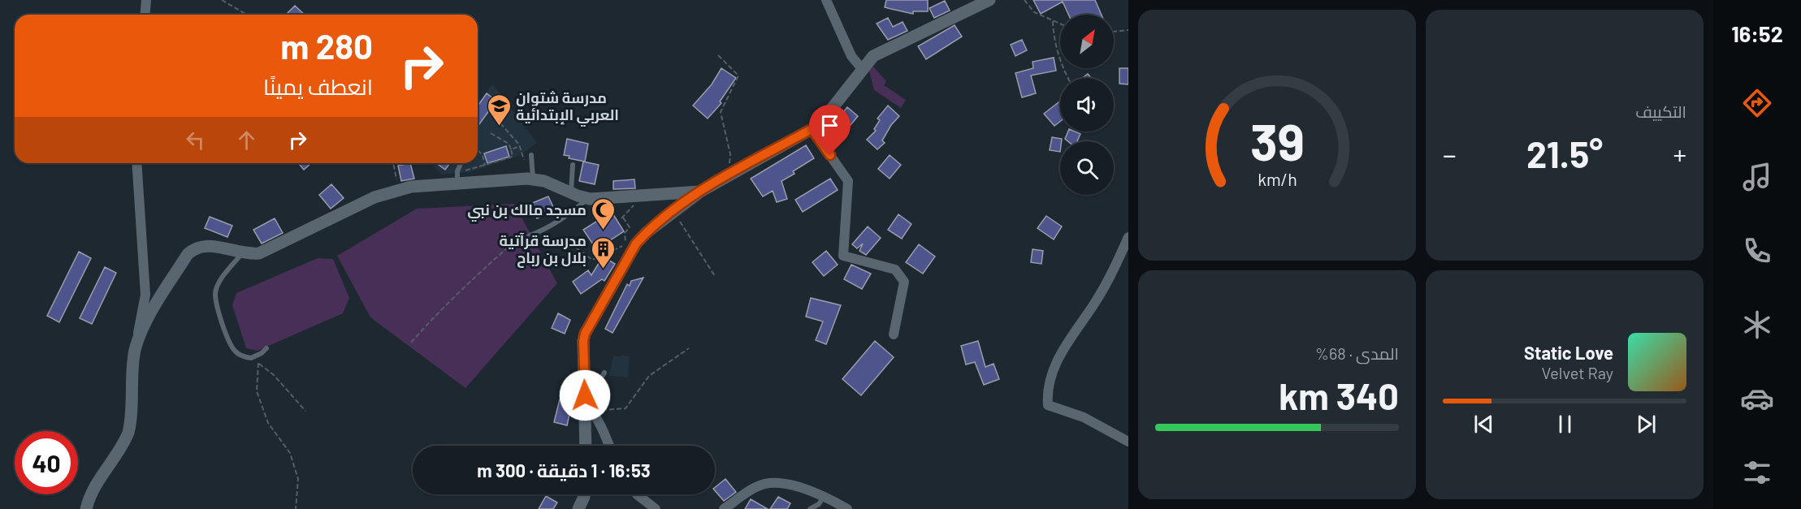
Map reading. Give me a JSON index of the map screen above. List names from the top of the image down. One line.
{"places":{"school or university":["مدرسة شتوان العربي الإبتدائية"],"mosque":["مسجد مالك بن نبي"],"building":["مدرسة قرآتية بلال بن رباح"]},"north":"top right","page":{"tabs":"16:52","tile":["التكييف",["المدى · 68%","340 km"]],"turn":["280 m","انعطف يمينًا"],"heat":["−","21.5°","+"],"song":["Static Love","Velvet Ray"],"limit":"40","trip":"16:53 · 1 دقيقة · 300 m","gauge":["39","km/h"]}}
